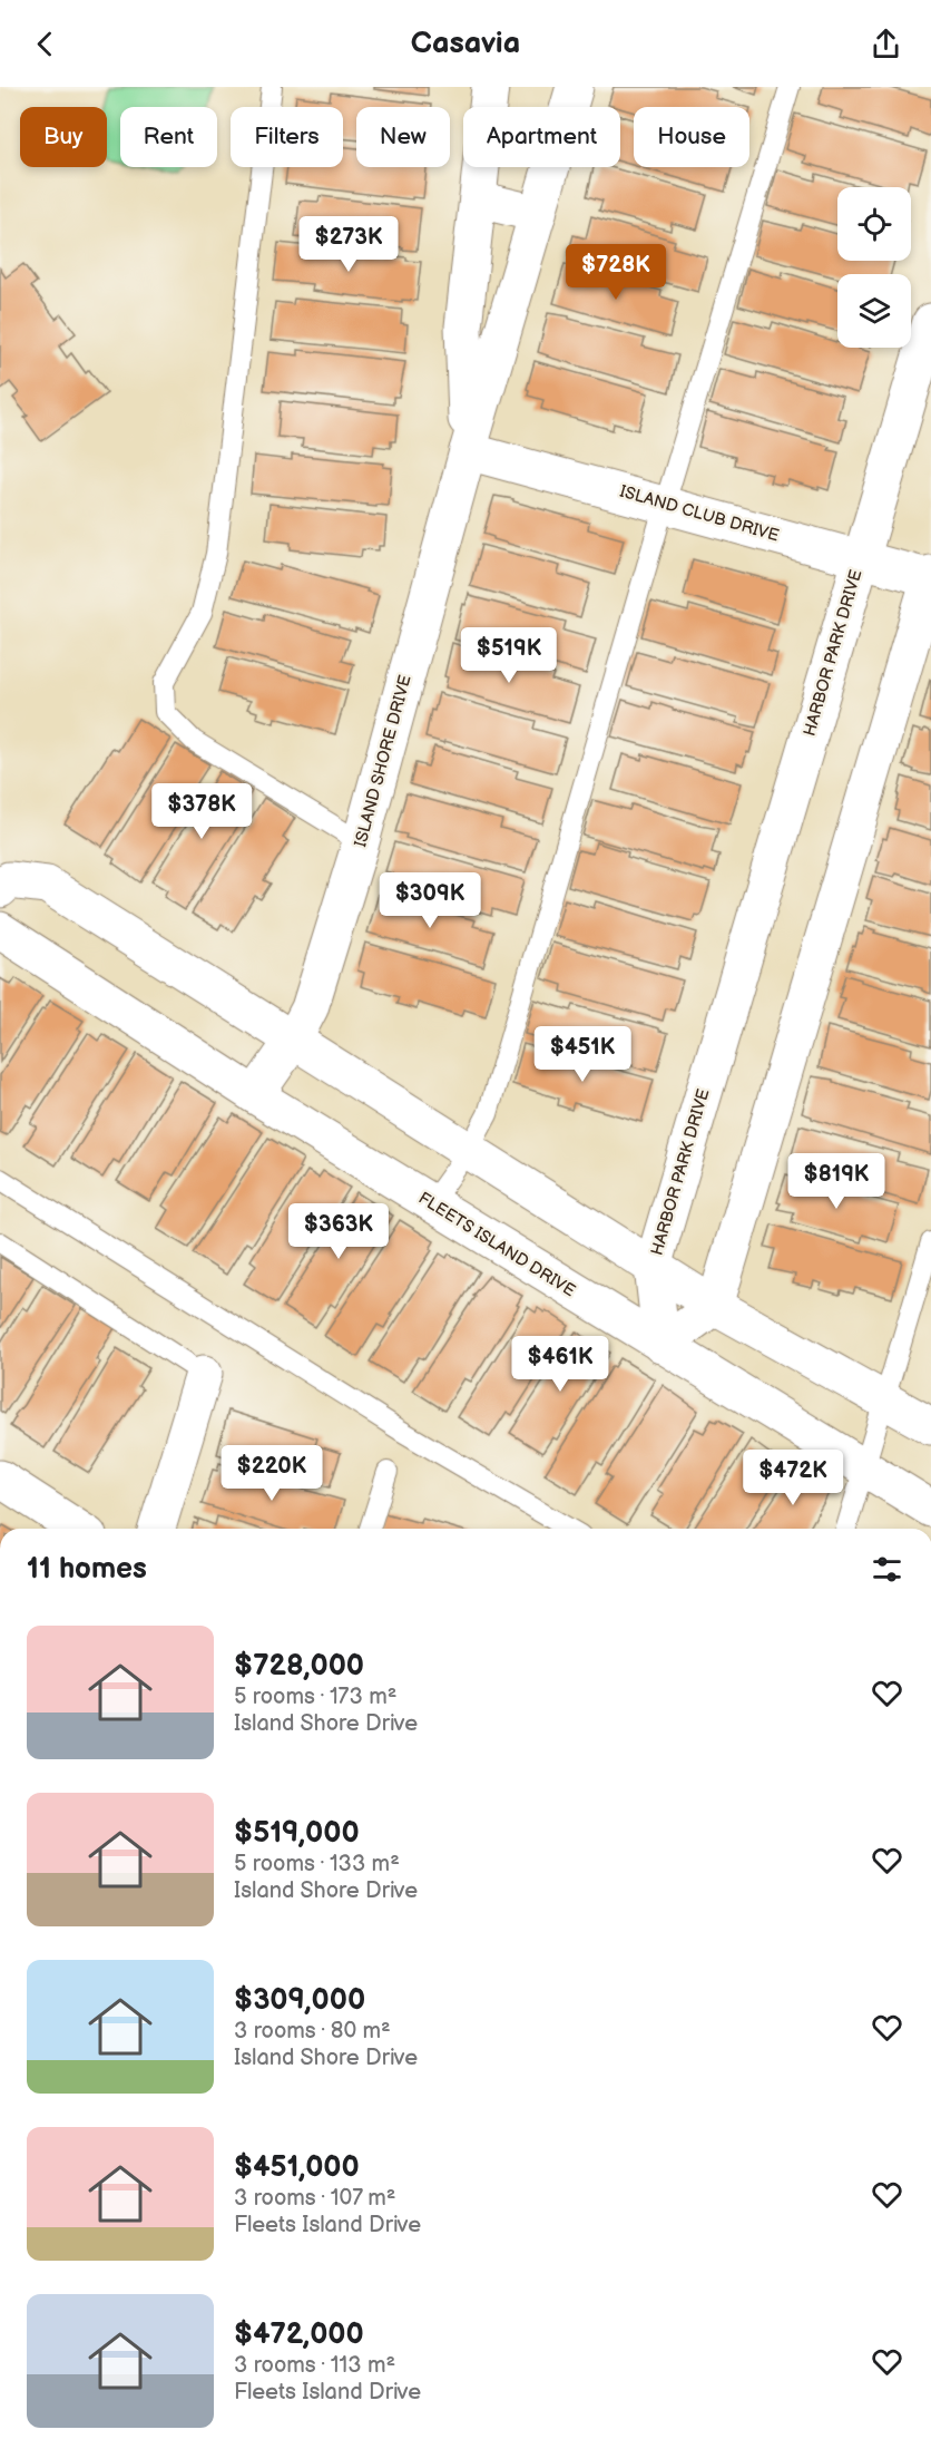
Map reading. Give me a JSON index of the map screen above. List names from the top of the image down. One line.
{"streets":{"street":["ISLAND CLUB DRIVE","HARBOR PARK DRIVE","ISLAND SHORE DRIVE","FLEETS ISLAND DRIVE"]},"crossings":[["ISLAND CLUB DRIVE","HARBOR PARK DRIVE"],["ISLAND CLUB DRIVE","ISLAND SHORE DRIVE"],["HARBOR PARK DRIVE","FLEETS ISLAND DRIVE"],["ISLAND SHORE DRIVE","FLEETS ISLAND DRIVE"]],"page":{"header":"Casavia","chip":["Buy","Rent","Filters","New","Apartment","House"],"price":["$273K","$728K","$519K","$378K","$309K","$451K","$819K","$363K","$461K","$220K","$472K"],"heading":"11 homes","list":[{"name":"$728,000","note":"5 rooms · 173 m² · Island Shore Drive"},{"name":"$519,000","note":"5 rooms · 133 m² · Island Shore Drive"},{"name":"$309,000","note":"3 rooms · 80 m² · Island Shore Drive"},{"name":"$451,000","note":"3 rooms · 107 m² · Fleets Island Drive"},{"name":"$472,000","note":"3 rooms · 113 m² · Fleets Island Drive"}]}}
